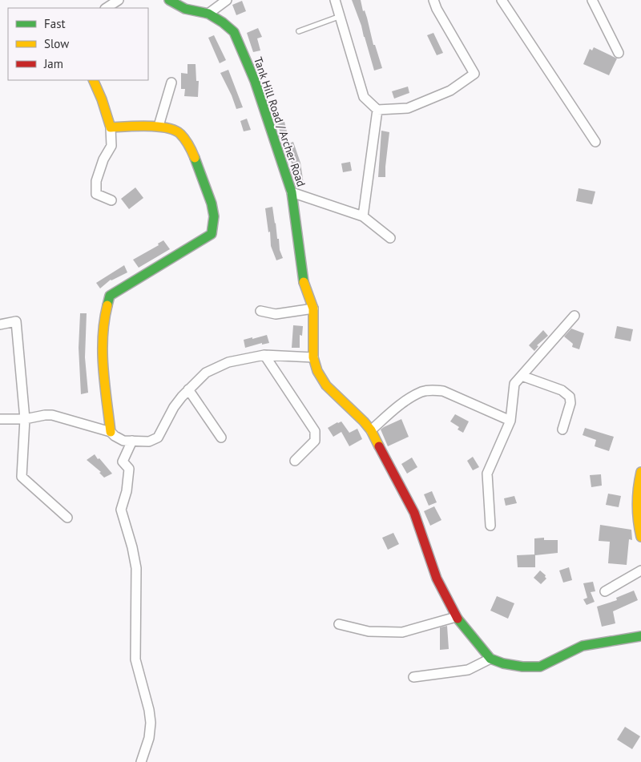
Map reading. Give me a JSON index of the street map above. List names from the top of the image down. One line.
{"streets":{"street":["Tank Hill Road / Archer Road"]},"legend":["Fast","Slow","Jam"]}
